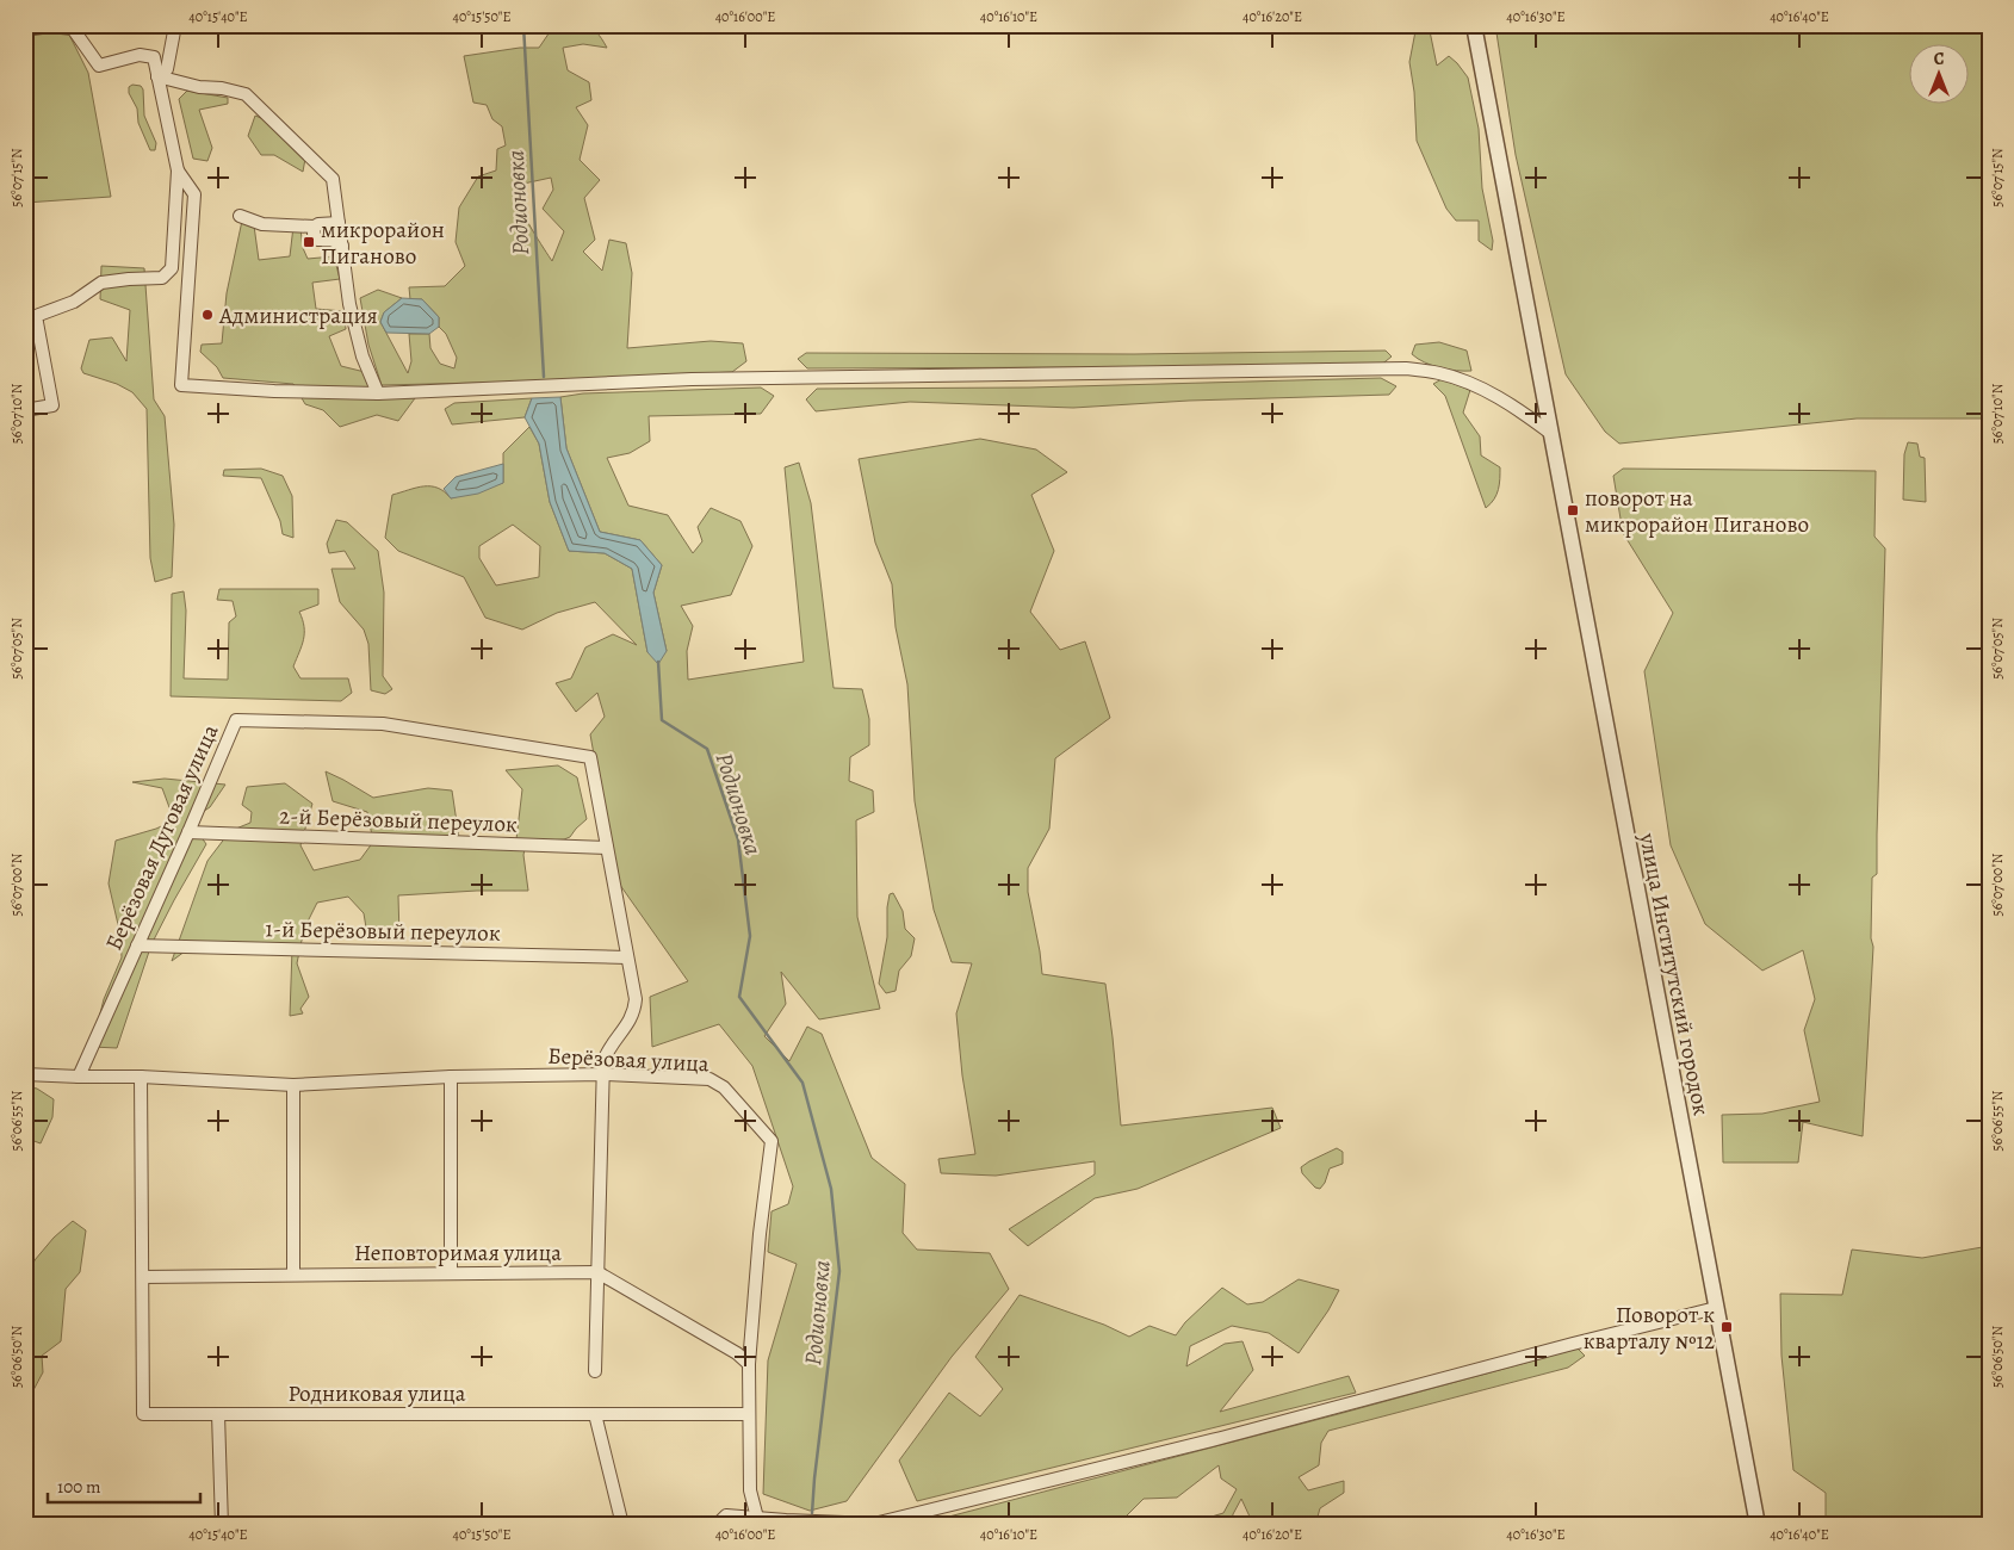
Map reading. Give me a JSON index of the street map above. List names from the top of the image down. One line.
{"streets":{"street":["2-й Берёзовый переулок","Берёзовая Дуговая улица","1-й Берёзовый переулок","улица Институтский городок","Берёзовая улица","Неповторимая улица","Родниковая улица"]},"crossings":[["2-й Берёзовый переулок","Берёзовая Дуговая улица"],["Берёзовая Дуговая улица","1-й Берёзовый переулок"],["Берёзовая Дуговая улица","Берёзовая улица"],["Берёзовая Дуговая улица","Неповторимая улица"],["Берёзовая улица","Родниковая улица"],["Неповторимая улица","Родниковая улица"]],"water":["Родионовка"],"places":{"transit":["микрорайон Пиганово","поворот на микрорайон Пиганово","Поворот к кварталу №12"],"other":["Администрация"]},"scale_bar":"100 m","north":"top","coordinates":["40°15'40\"E","40°15'50\"E","40°16'00\"E","40°16'10\"E","40°16'20\"E","40°16'30\"E","40°16'40\"E","56°07'15\"N","56°07'10\"N","56°07'05\"N","56°07'00\"N","56°06'55\"N","56°06'50\"N"]}
